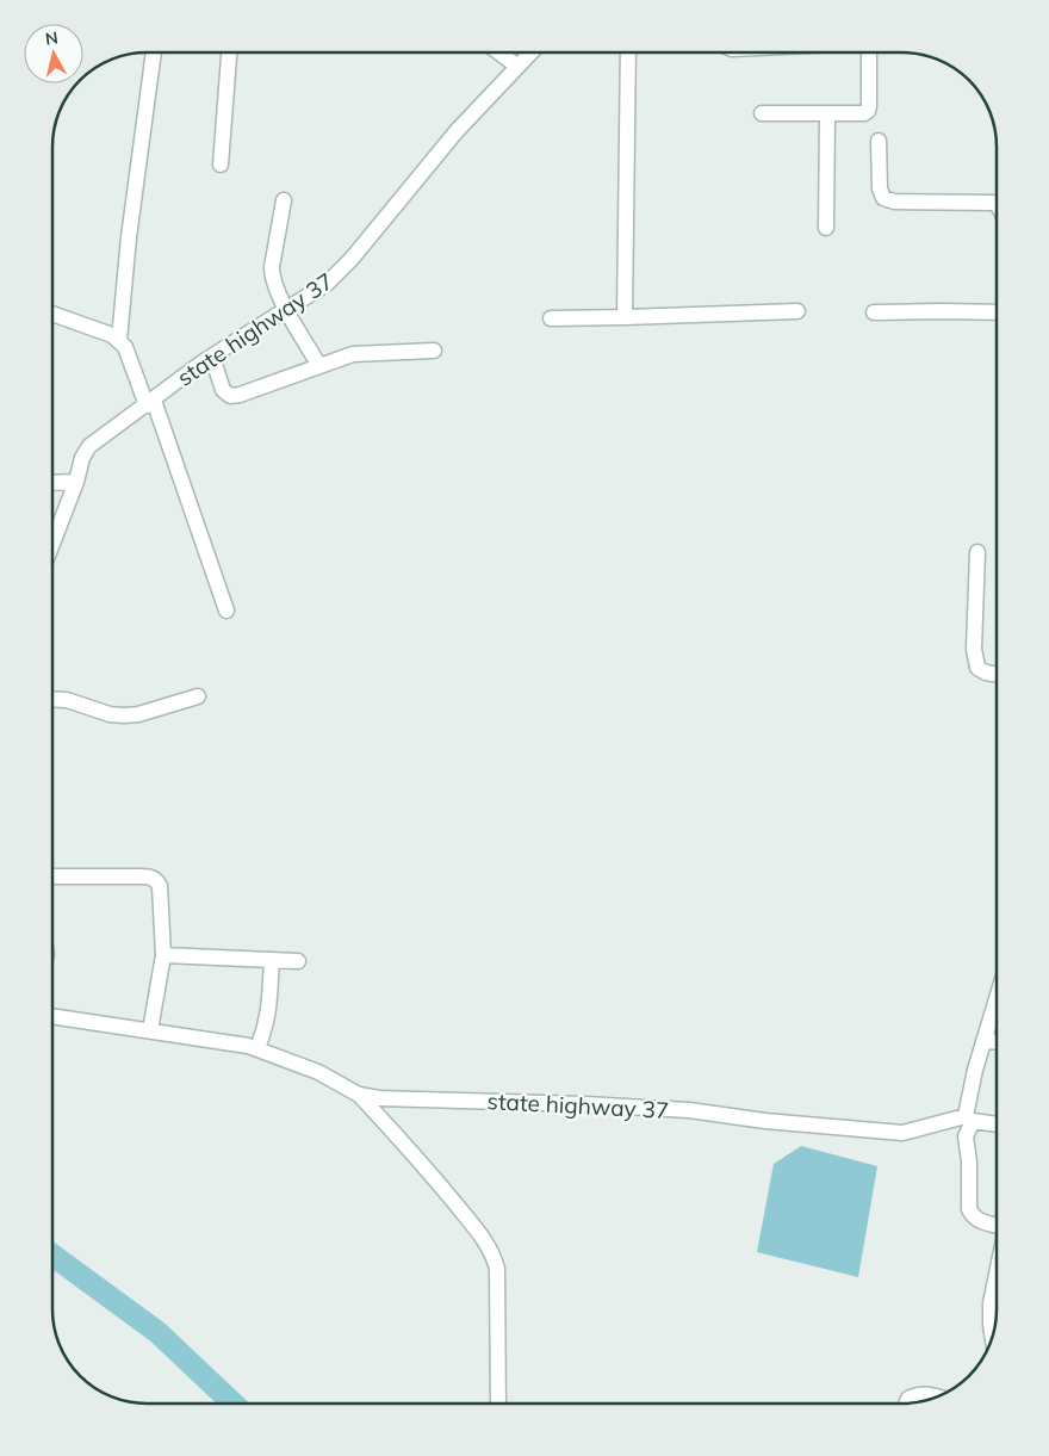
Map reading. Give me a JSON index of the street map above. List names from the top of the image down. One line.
{"streets":{"street":["state highway 37"]},"north":"top"}
